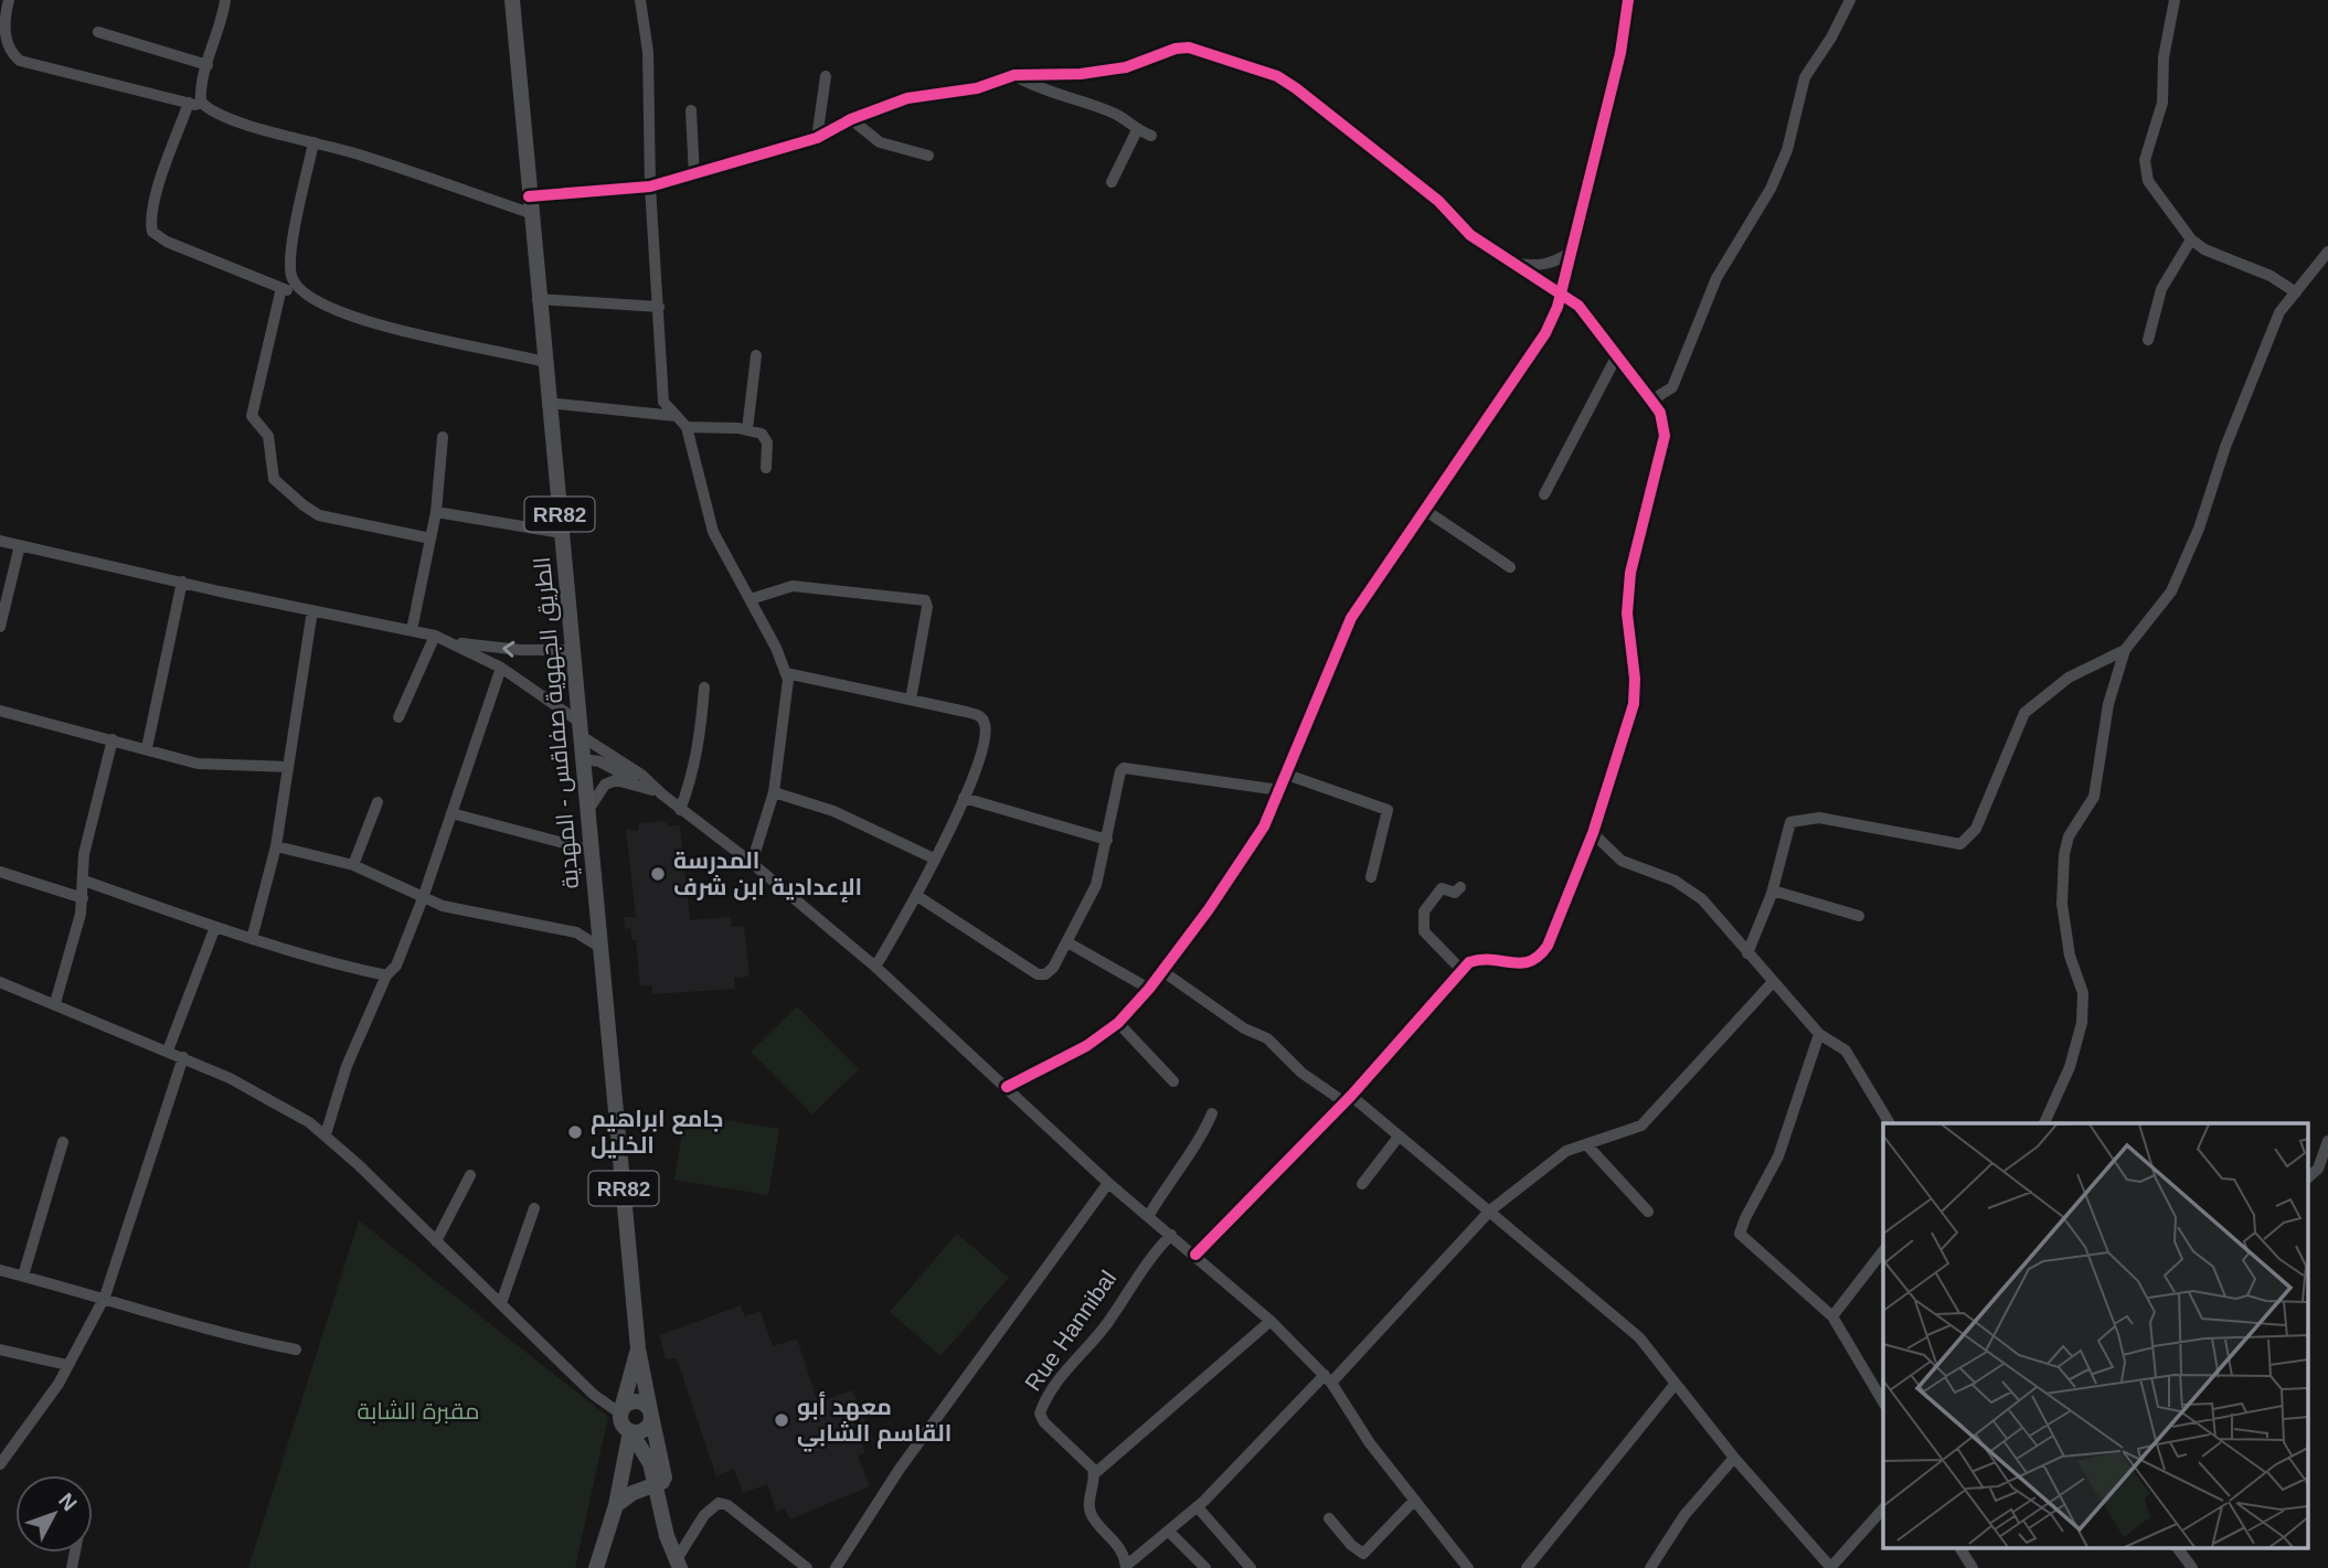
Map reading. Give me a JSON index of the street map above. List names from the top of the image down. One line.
{"streets":{"main road":["RR82","الطريق الجهوية صفاقس - المهدية"],"street":["Rue Hannibal"]},"parks":["مقبرة الشابة"],"places":["المدرسة الإعدادية ابن شرف","جامع ابراهيم الخليل","معهد أبو القاسم الشابي"],"north":"top right"}
